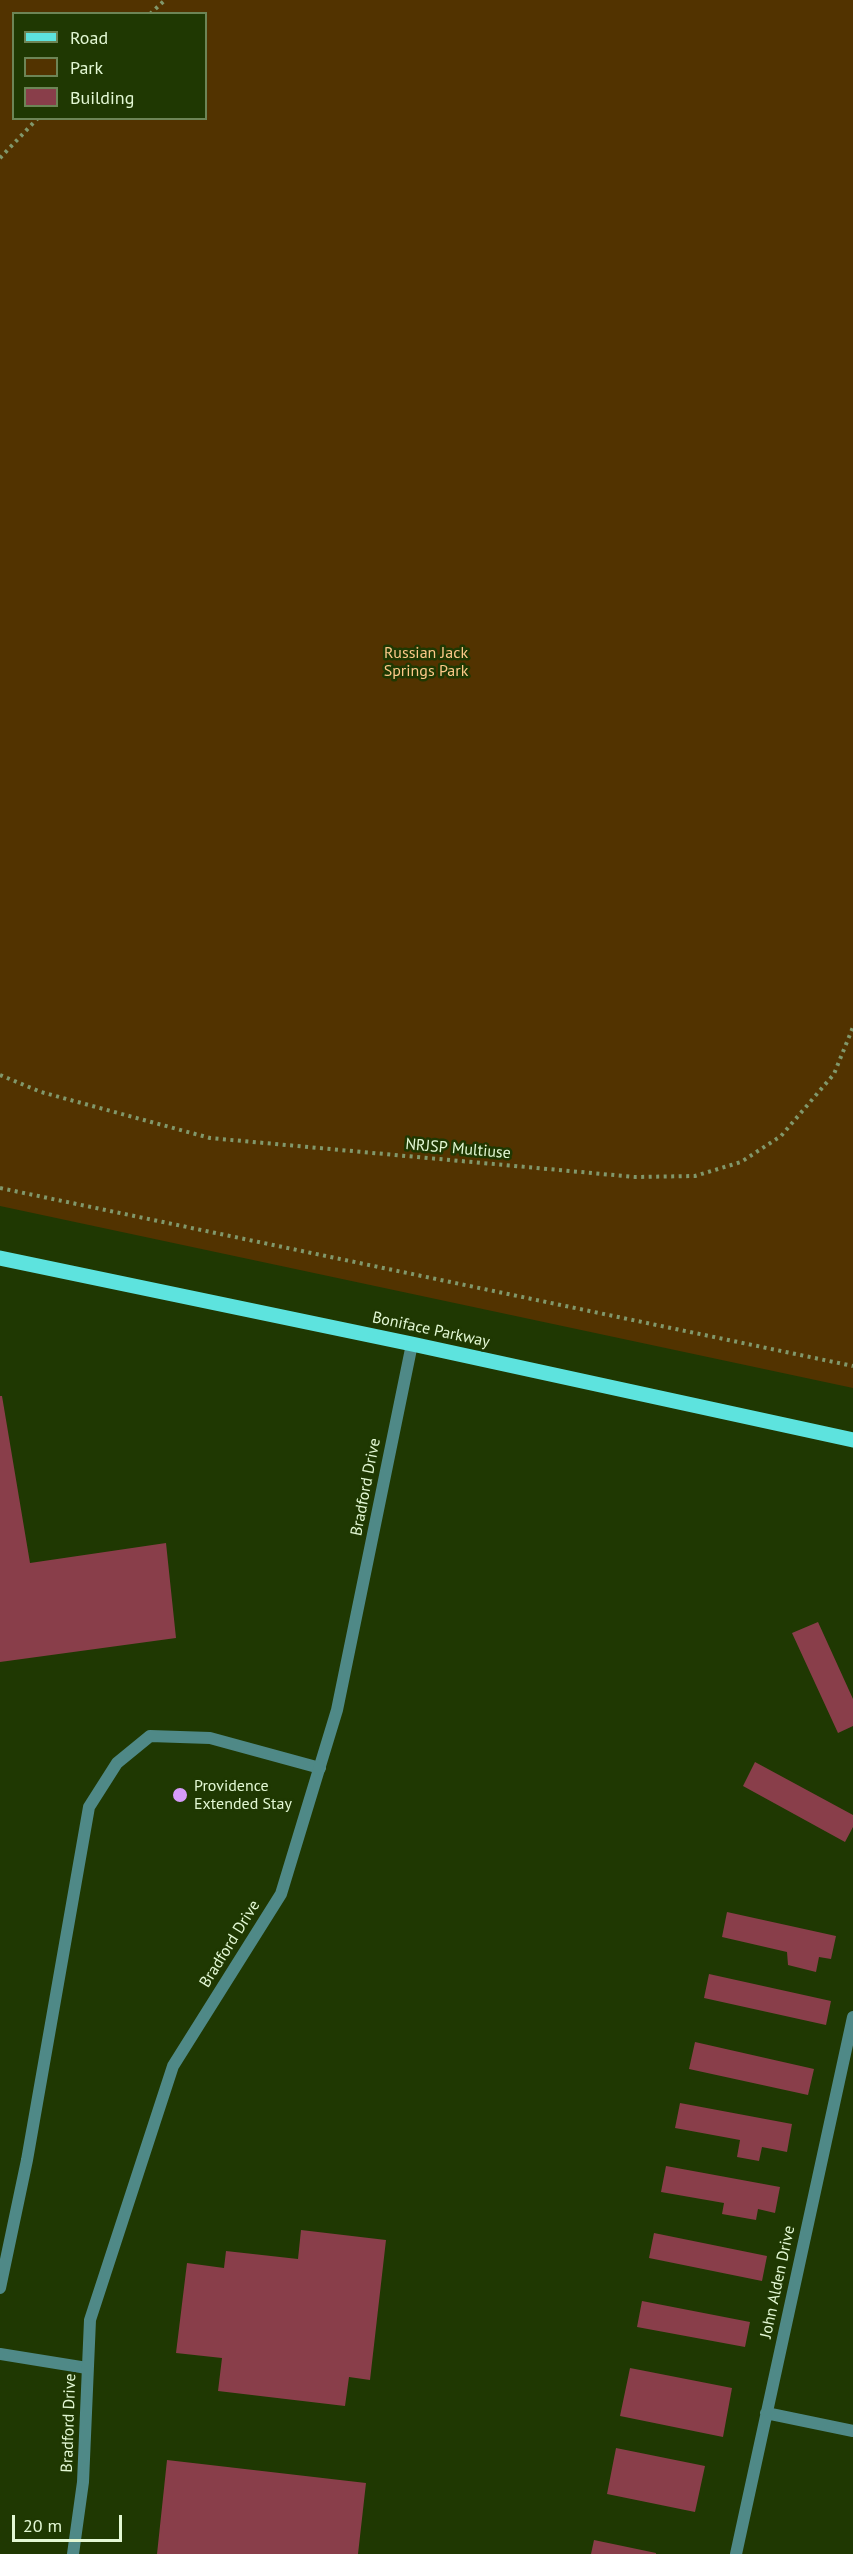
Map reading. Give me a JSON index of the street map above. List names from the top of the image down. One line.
{"streets":{"main road":["Boniface Parkway"],"street":["Bradford Drive","John Alden Drive"],"path":["NRJSP Multiuse"]},"crossings":[["Boniface Parkway","Bradford Drive"]],"parks":["Russian Jack Springs Park"],"places":["Providence Extended Stay"],"legend":["Road","Park","Building"],"scale_bar":"20 m"}
